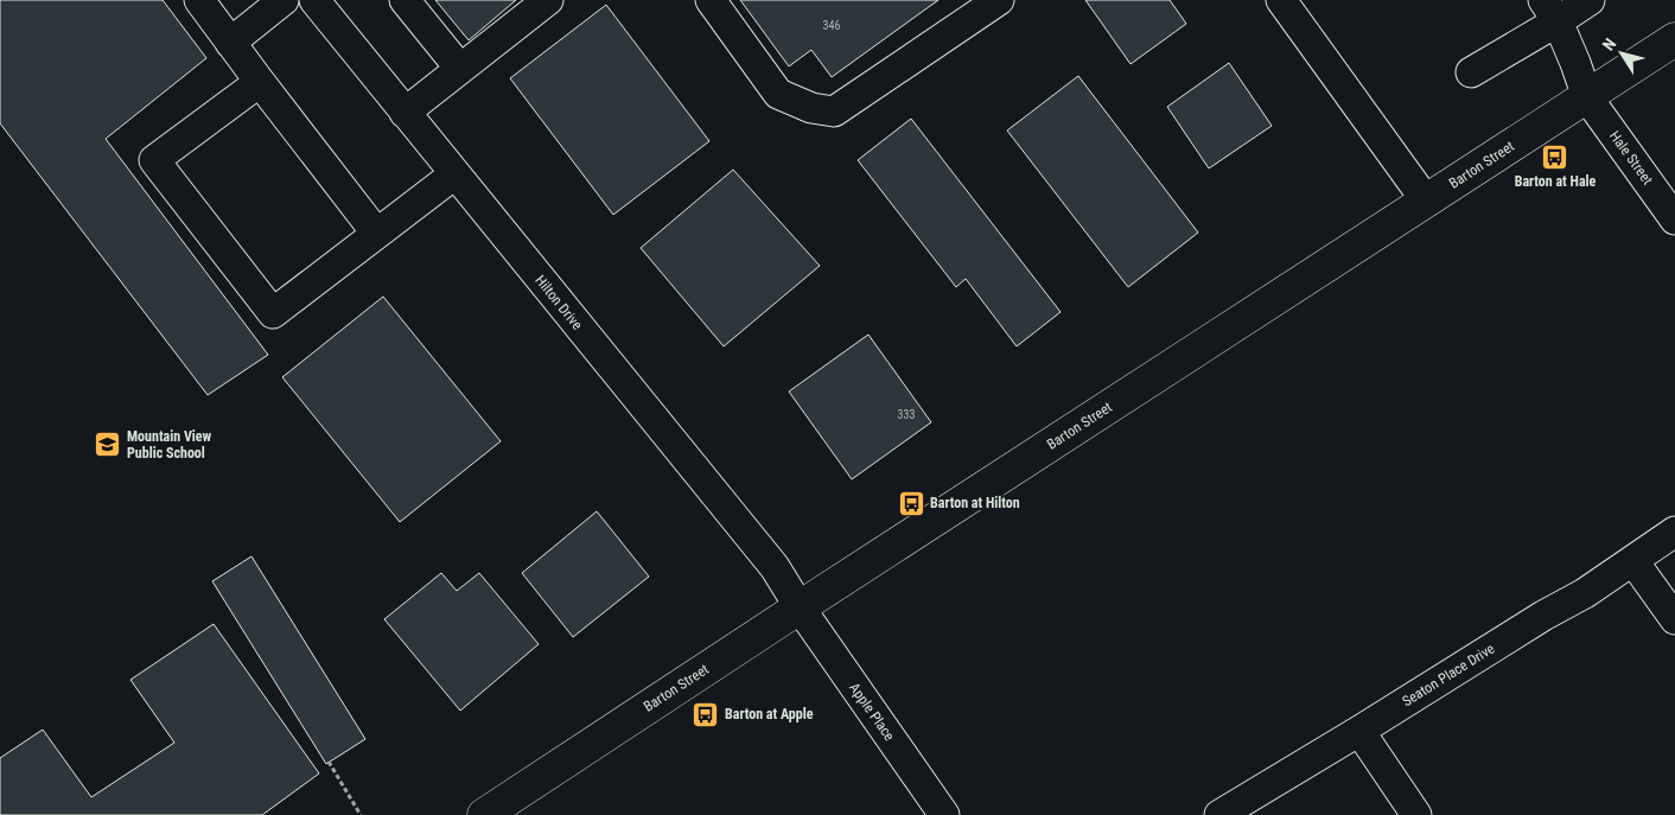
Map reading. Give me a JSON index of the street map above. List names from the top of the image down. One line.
{"streets":{"main road":["Barton Street"],"street":["Hale Street","Hilton Drive","Seaton Place Drive","Apple Place"]},"crossings":[["Hale Street","Barton Street"],["Barton Street","Hilton Drive"],["Barton Street","Apple Place"],["Hilton Drive","Apple Place"]],"places":{"bus stop":["Barton at Hale","Barton at Hilton","Barton at Apple"],"school or university":["Mountain View Public School"]},"house_numbers":["346","333"],"north":"top left"}
